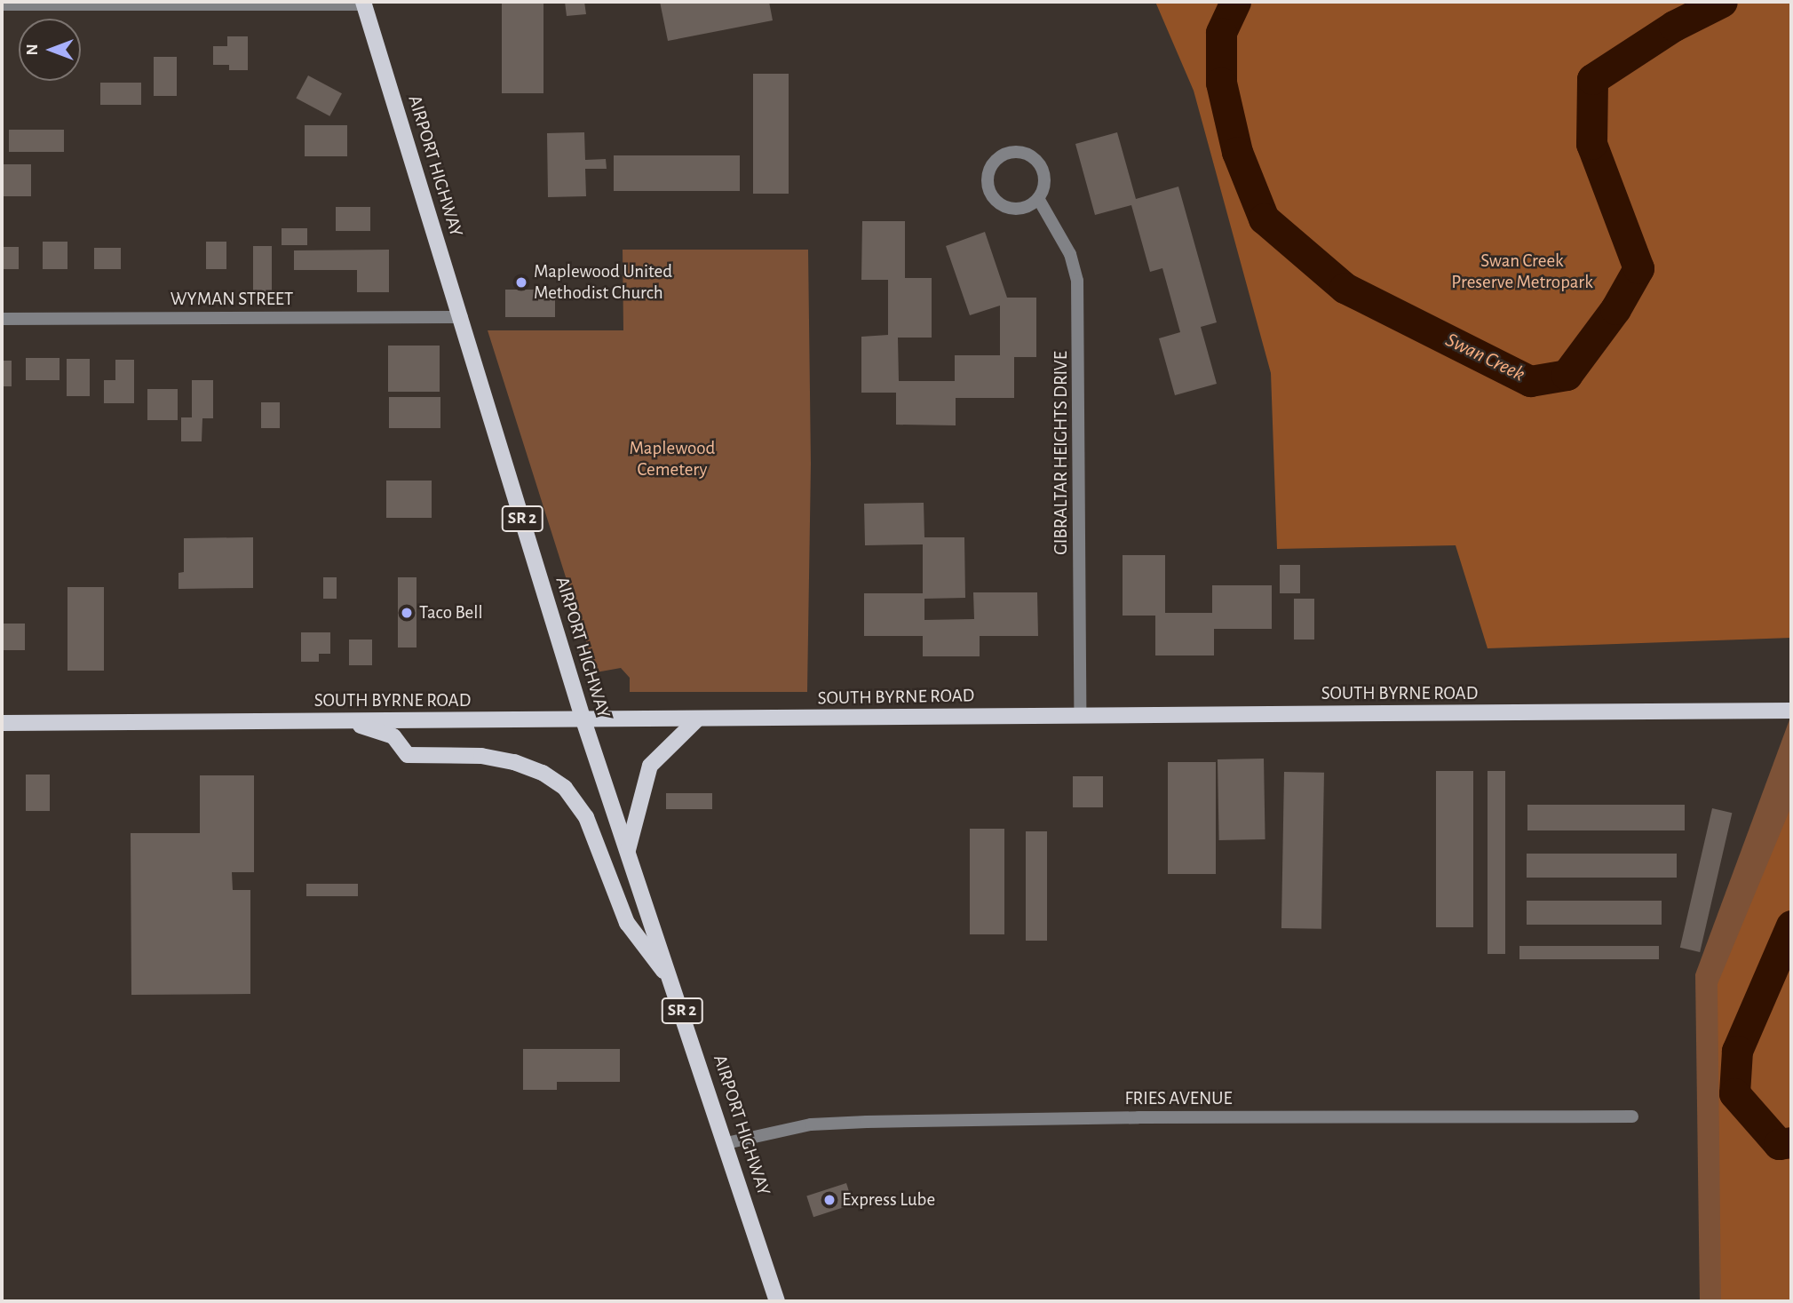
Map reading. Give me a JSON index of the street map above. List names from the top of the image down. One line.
{"streets":{"main road":["AIRPORT HIGHWAY","SR 2","SOUTH BYRNE ROAD"],"street":["WYMAN STREET","GIBRALTAR HEIGHTS DRIVE","FRIES AVENUE"]},"crossings":[["AIRPORT HIGHWAY","WYMAN STREET"],["AIRPORT HIGHWAY","SOUTH BYRNE ROAD"],["AIRPORT HIGHWAY","FRIES AVENUE"],["GIBRALTAR HEIGHTS DRIVE","SOUTH BYRNE ROAD"]],"water":["Swan Creek"],"parks":["Swan Creek Preserve Metropark","Maplewood Cemetery"],"places":["Maplewood United Methodist Church","Taco Bell","Express Lube"],"north":"left"}
